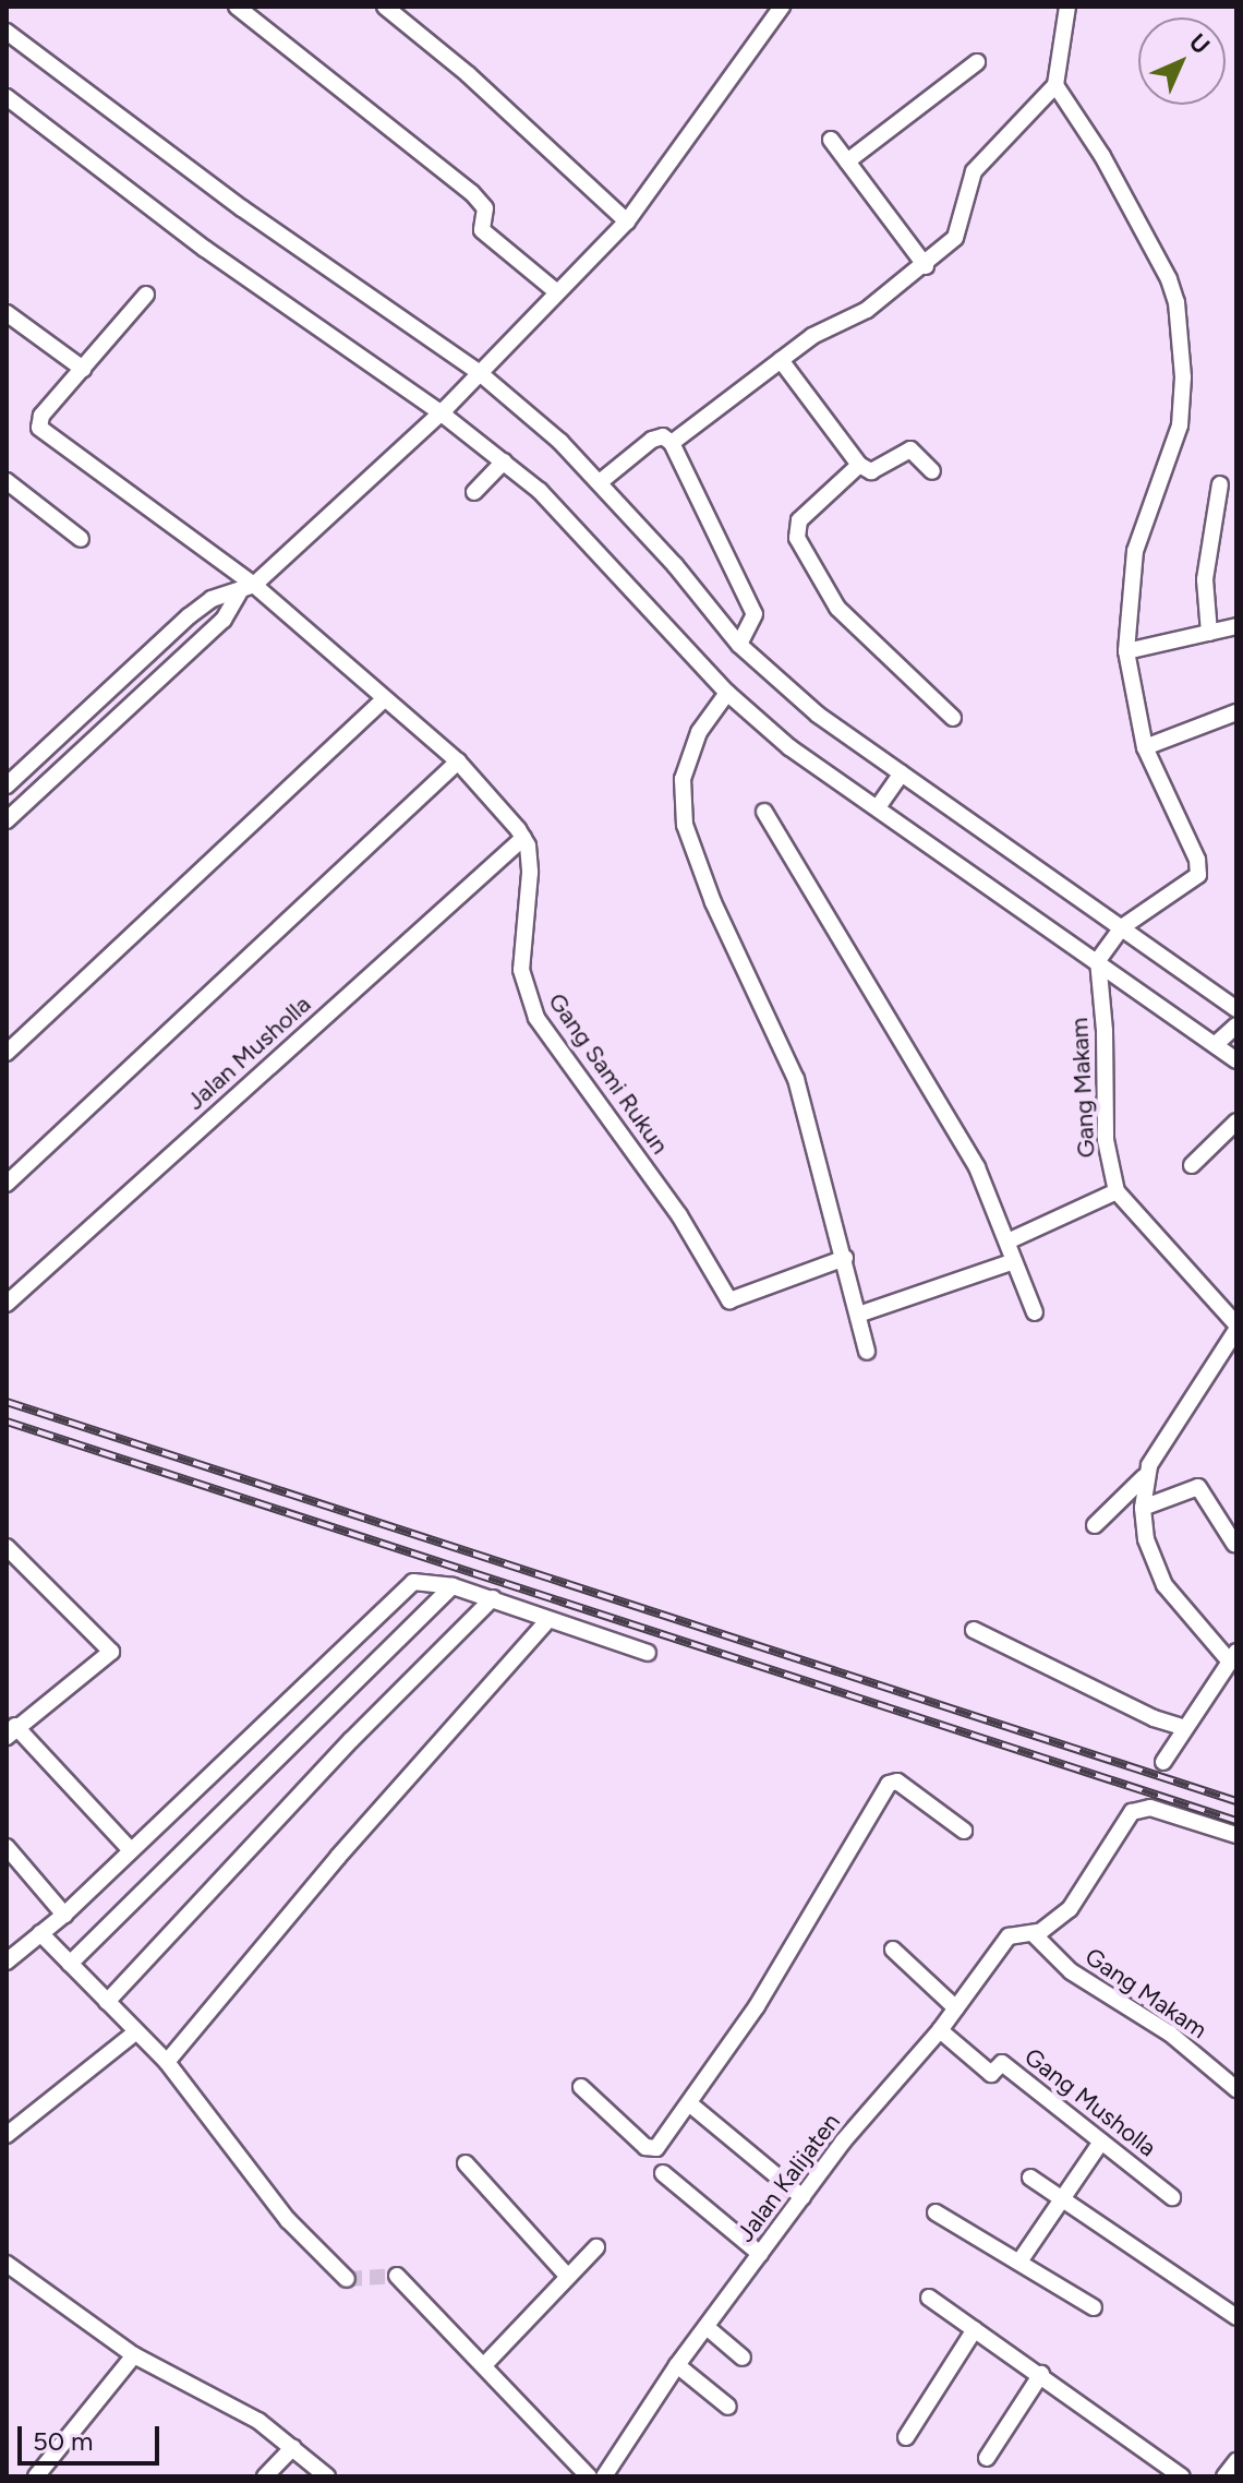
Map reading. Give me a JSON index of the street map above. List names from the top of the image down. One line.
{"streets":{"street":["Jalan Musholla","Gang Sami Rukun","Gang Makam","Gang Musholla","Jalan Kalijaten"]},"crossings":[["Jalan Musholla","Gang Sami Rukun"],["Gang Makam","Jalan Kalijaten"],["Gang Musholla","Jalan Kalijaten"]],"scale_bar":"50 m","north":"top right"}
